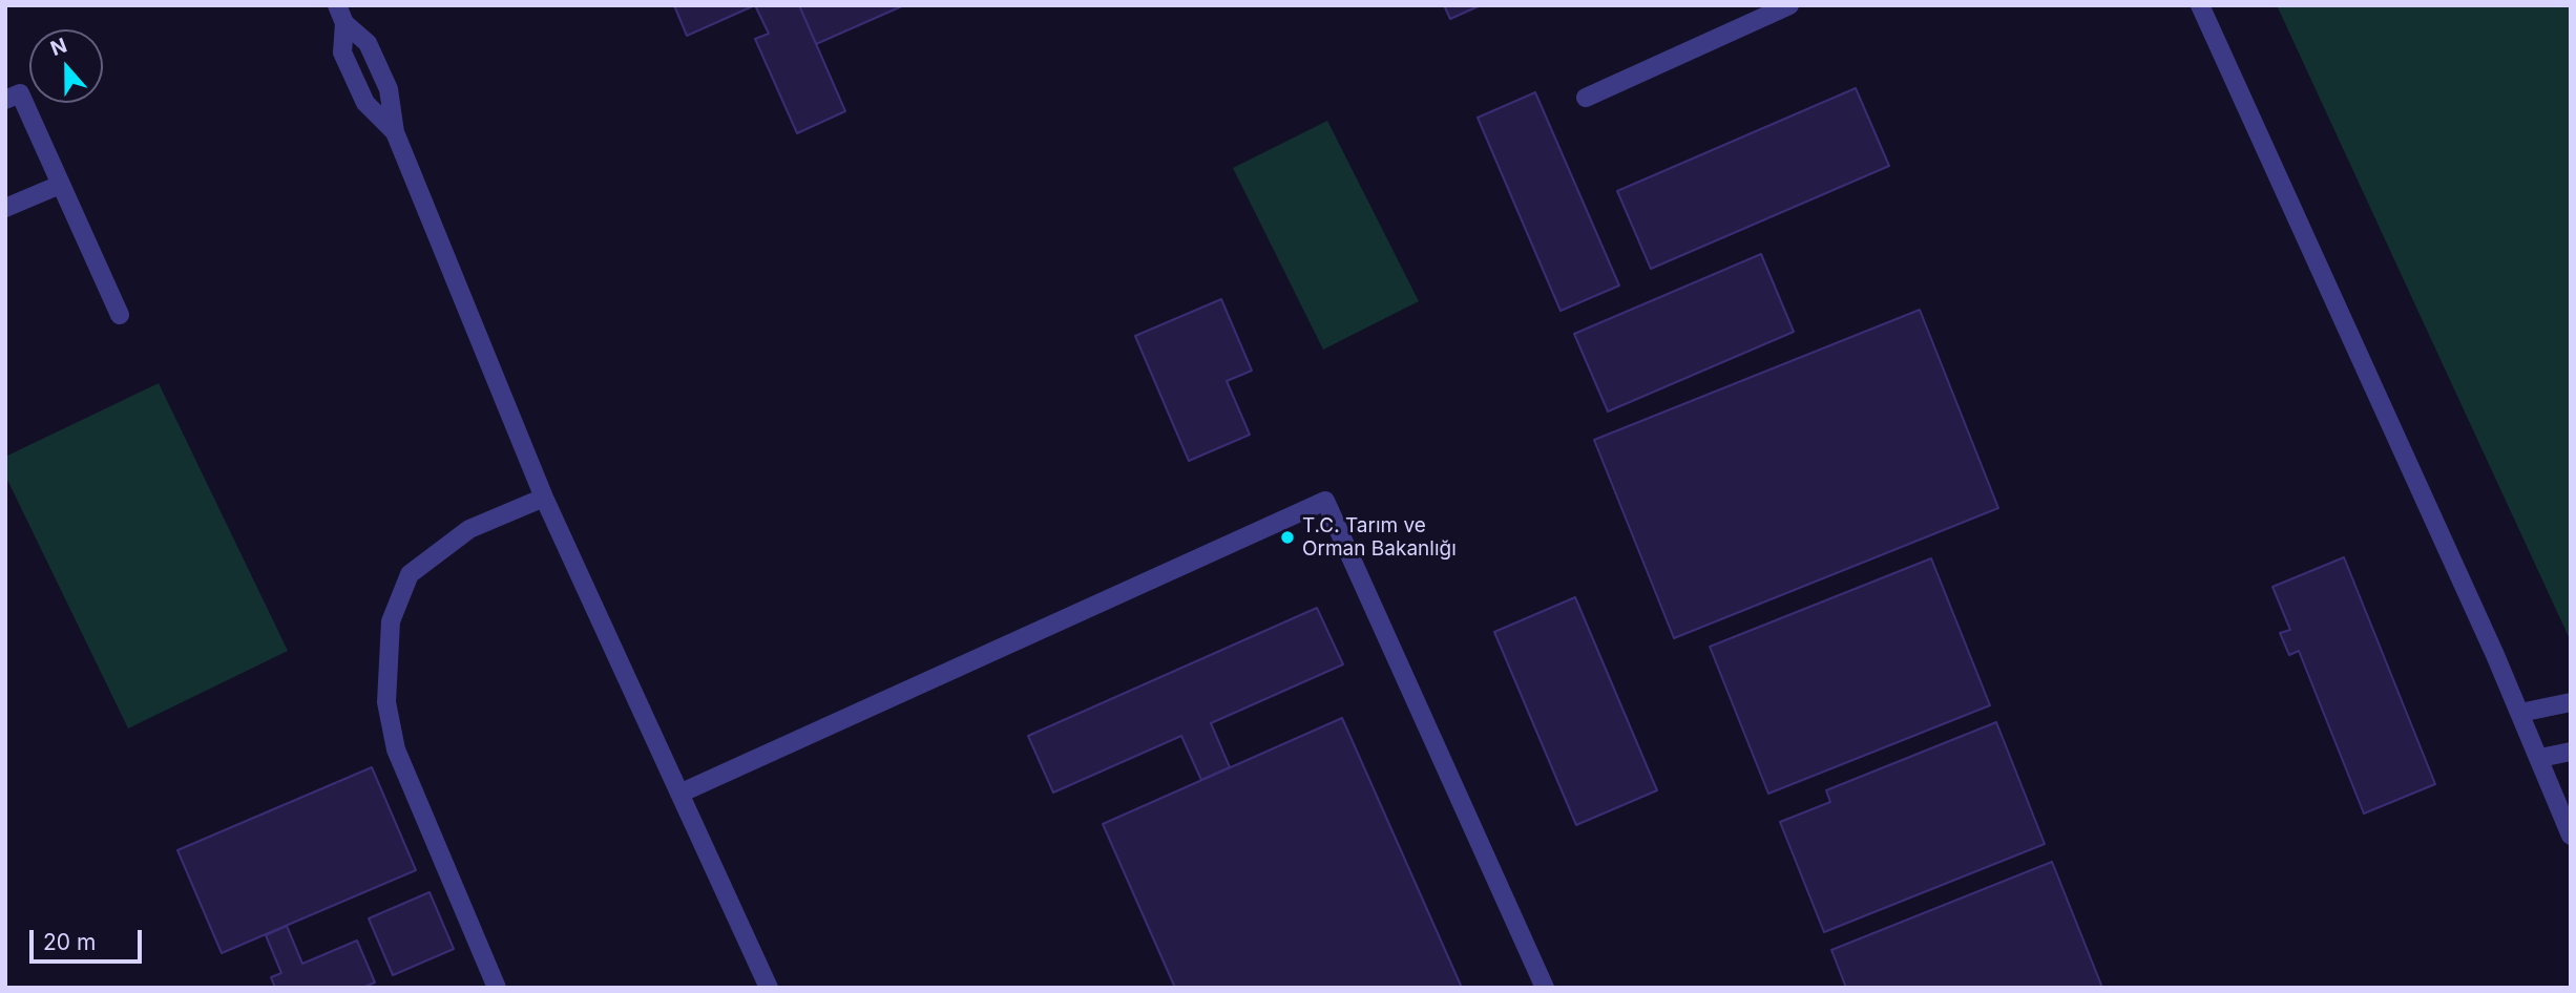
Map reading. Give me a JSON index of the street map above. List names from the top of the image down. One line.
{"places":["T.C. Tarım ve Orman Bakanlığı"],"scale_bar":"20 m","north":"top"}
